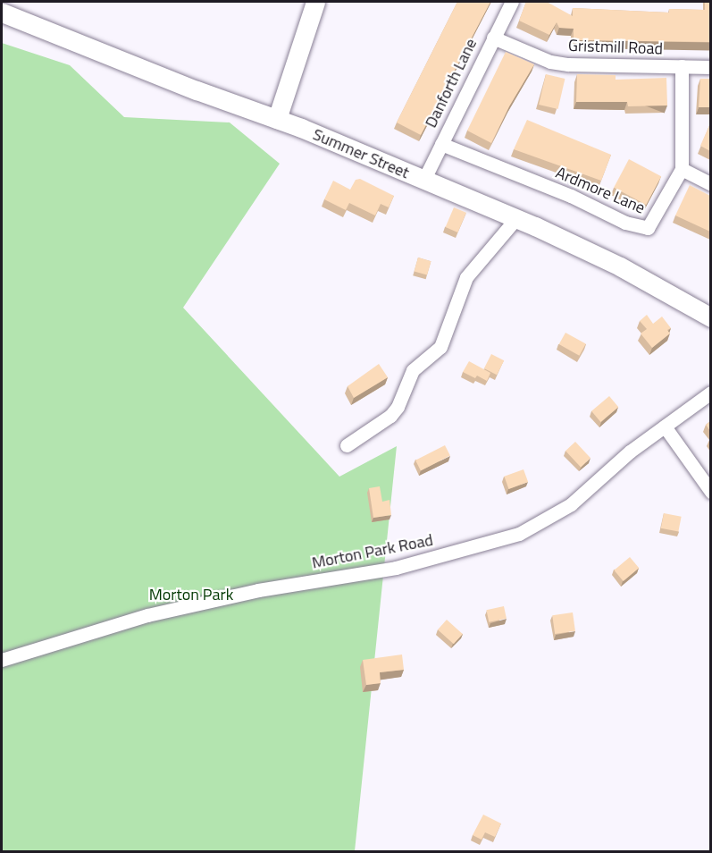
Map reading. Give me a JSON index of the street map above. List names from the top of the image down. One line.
{"streets":{"main road":["Summer Street"],"street":["Gristmill Road","Danforth Lane","Ardmore Lane","Morton Park Road"]},"crossings":[["Gristmill Road","Danforth Lane"],["Gristmill Road","Ardmore Lane"],["Danforth Lane","Summer Street"],["Danforth Lane","Ardmore Lane"]],"parks":["Morton Park"]}
